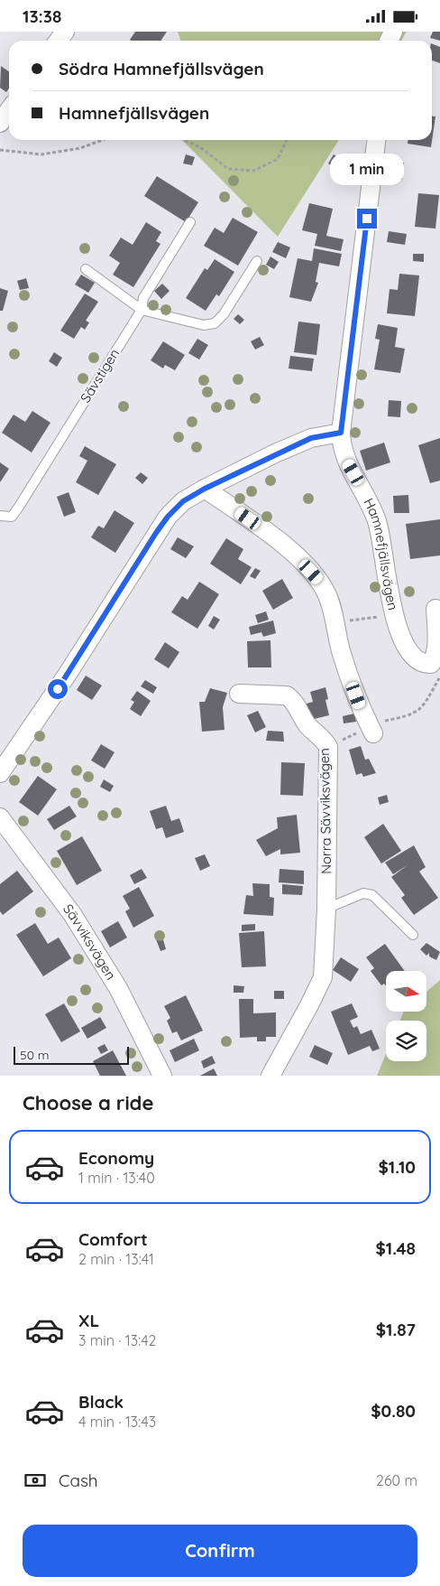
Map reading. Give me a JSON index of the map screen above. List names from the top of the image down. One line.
{"streets":{"street":["Hamnefjällsvägen","Norra Sävviksvägen","Sävviksvägen"],"lane":["Sävstigen"]},"scale_bar":"50 m","north":"right","page":{"status":"13:38","banner":["Södra Hamnefjällsvägen","Hamnefjällsvägen"],"bubble":"1 min","scale":"50 m","heading":"Choose a ride","list":[{"name":"Economy","note":"1 min · 13:40","value":"$1.10"},{"name":"Comfort","note":"2 min · 13:41","value":"$1.48"},{"name":"XL","note":"3 min · 13:42","value":"$1.87"},{"name":"Black","note":"4 min · 13:43","value":"$0.80"}],"pay":["Cash","260 m"],"buttons":"Confirm"}}
